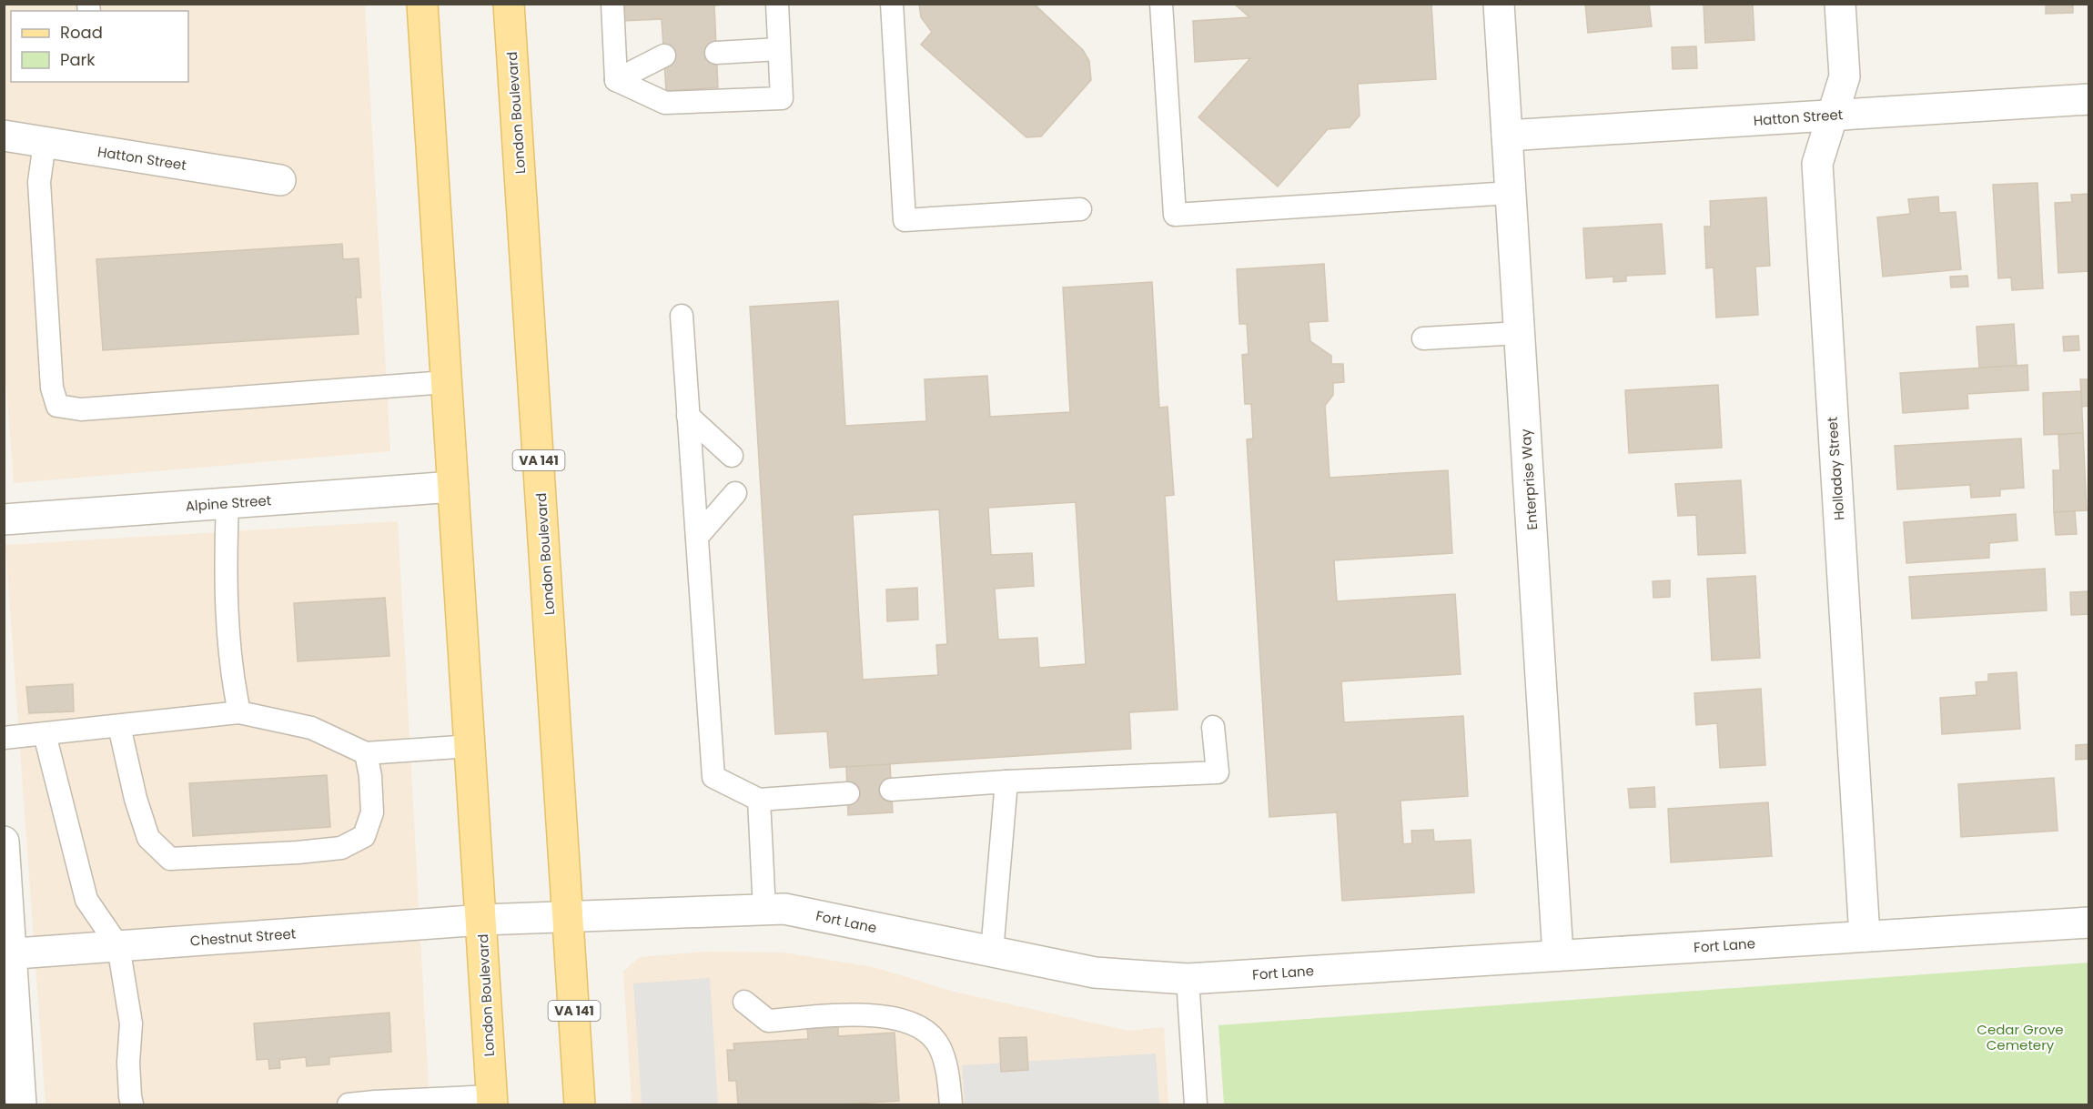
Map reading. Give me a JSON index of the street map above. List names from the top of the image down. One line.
{"streets":{"main road":["London Boulevard","VA 141"],"street":["Hatton Street","Holladay Street","Enterprise Way","Alpine Street","Fort Lane","Chestnut Street"]},"crossings":[["London Boulevard","Alpine Street"],["London Boulevard","Fort Lane"],["London Boulevard","Chestnut Street"],["Hatton Street","Holladay Street"],["Hatton Street","Enterprise Way"],["Holladay Street","Fort Lane"],["Enterprise Way","Fort Lane"],["Fort Lane","Chestnut Street"]],"parks":["Cedar Grove Cemetery"],"legend":["Road","Park"]}
